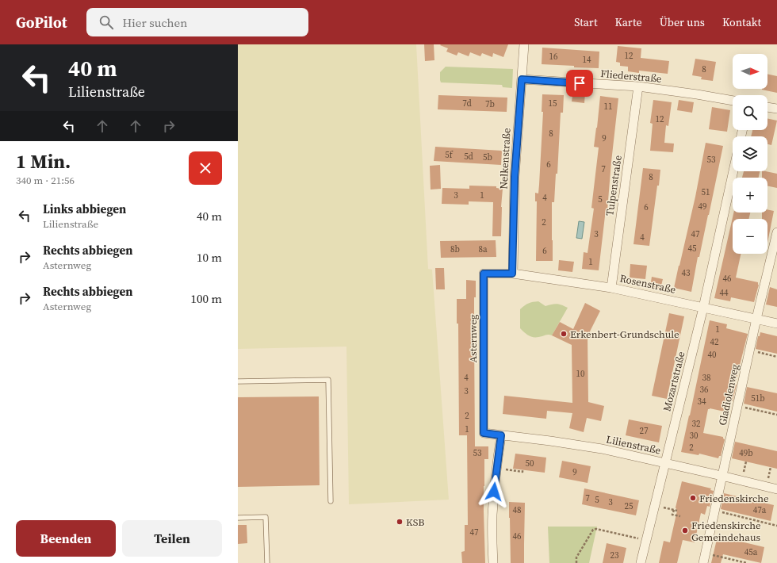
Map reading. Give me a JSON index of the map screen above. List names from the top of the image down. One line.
{"streets":{"street":["Fliederstraße","Nelkenstraße","Tulpenstraße","Rosenstraße","Asternweg","Mozartstraße","Gladiolenweg","Lilienstraße"]},"crossings":[["Fliederstraße","Nelkenstraße"],["Fliederstraße","Tulpenstraße"],["Nelkenstraße","Rosenstraße"],["Nelkenstraße","Asternweg"],["Tulpenstraße","Rosenstraße"],["Rosenstraße","Asternweg"],["Rosenstraße","Mozartstraße"],["Rosenstraße","Gladiolenweg"],["Asternweg","Lilienstraße"],["Mozartstraße","Lilienstraße"],["Gladiolenweg","Lilienstraße"]],"places":["Erkenbert-Grundschule","Friedenskirche","KSB","Friedenskirche Gemeindehaus"],"house_numbers":["12","16","14","8","7d","15","7b","11","12","8","9","5f","5d","5b","53","6","7","8","51","3","1","4","5","49","6","2","3","47","4","45","8b","8a","6","1","43","46","44","1","42","40","10","4","38","36","3","51b","34","2","32","1","27","30","2","53","49b","50","9","7","5","3","25","48","47a","47","46","45a","23"],"north":"right","page":{"header":"GoPilot","search":"Hier suchen","nav":["Start","Karte","Über uns","Kontakt"],"turn":["40 m","Lilienstraße"],"map_buttons":["+","−"],"heading":["1 Min.","340 m · 21:56"],"list":[{"name":"Links abbiegen","note":"Lilienstraße","value":"40 m"},{"name":"Rechts abbiegen","note":"Asternweg","value":"10 m"},{"name":"Rechts abbiegen","note":"Asternweg","value":"100 m"}],"buttons":["Beenden","Teilen"]}}
